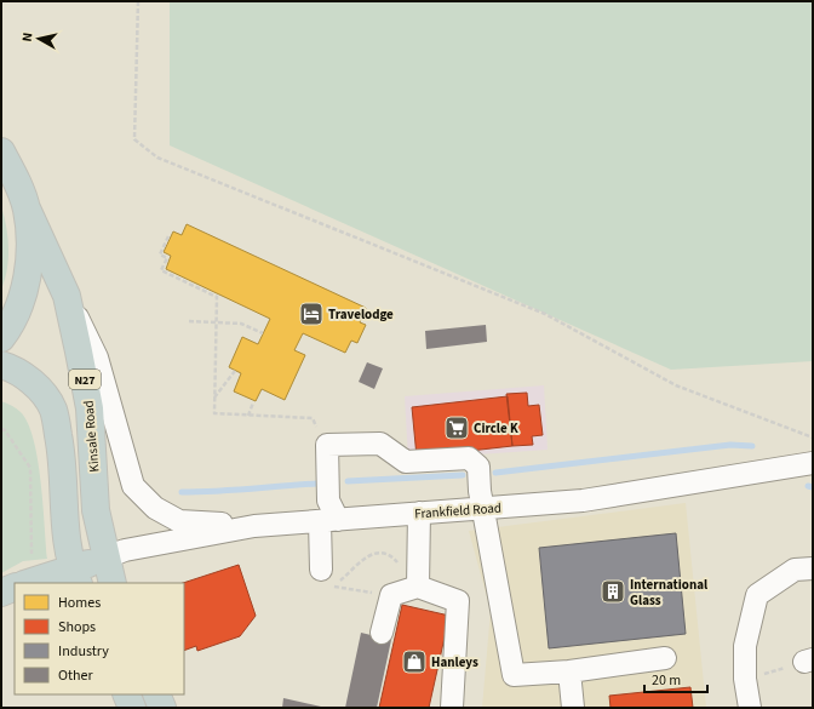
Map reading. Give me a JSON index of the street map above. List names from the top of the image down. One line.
{"streets":{"highway":["N27","Kinsale Road"],"street":["Frankfield Road"]},"crossings":[["N27","Kinsale Road"],["Kinsale Road","Frankfield Road"]],"places":{"hotel":["Travelodge"],"supermarket":["Circle K"],"building":["International Glass"],"shop":["Hanleys"]},"legend":["Homes","Shops","Industry","Other"],"scale_bar":"20 m","north":"left"}
